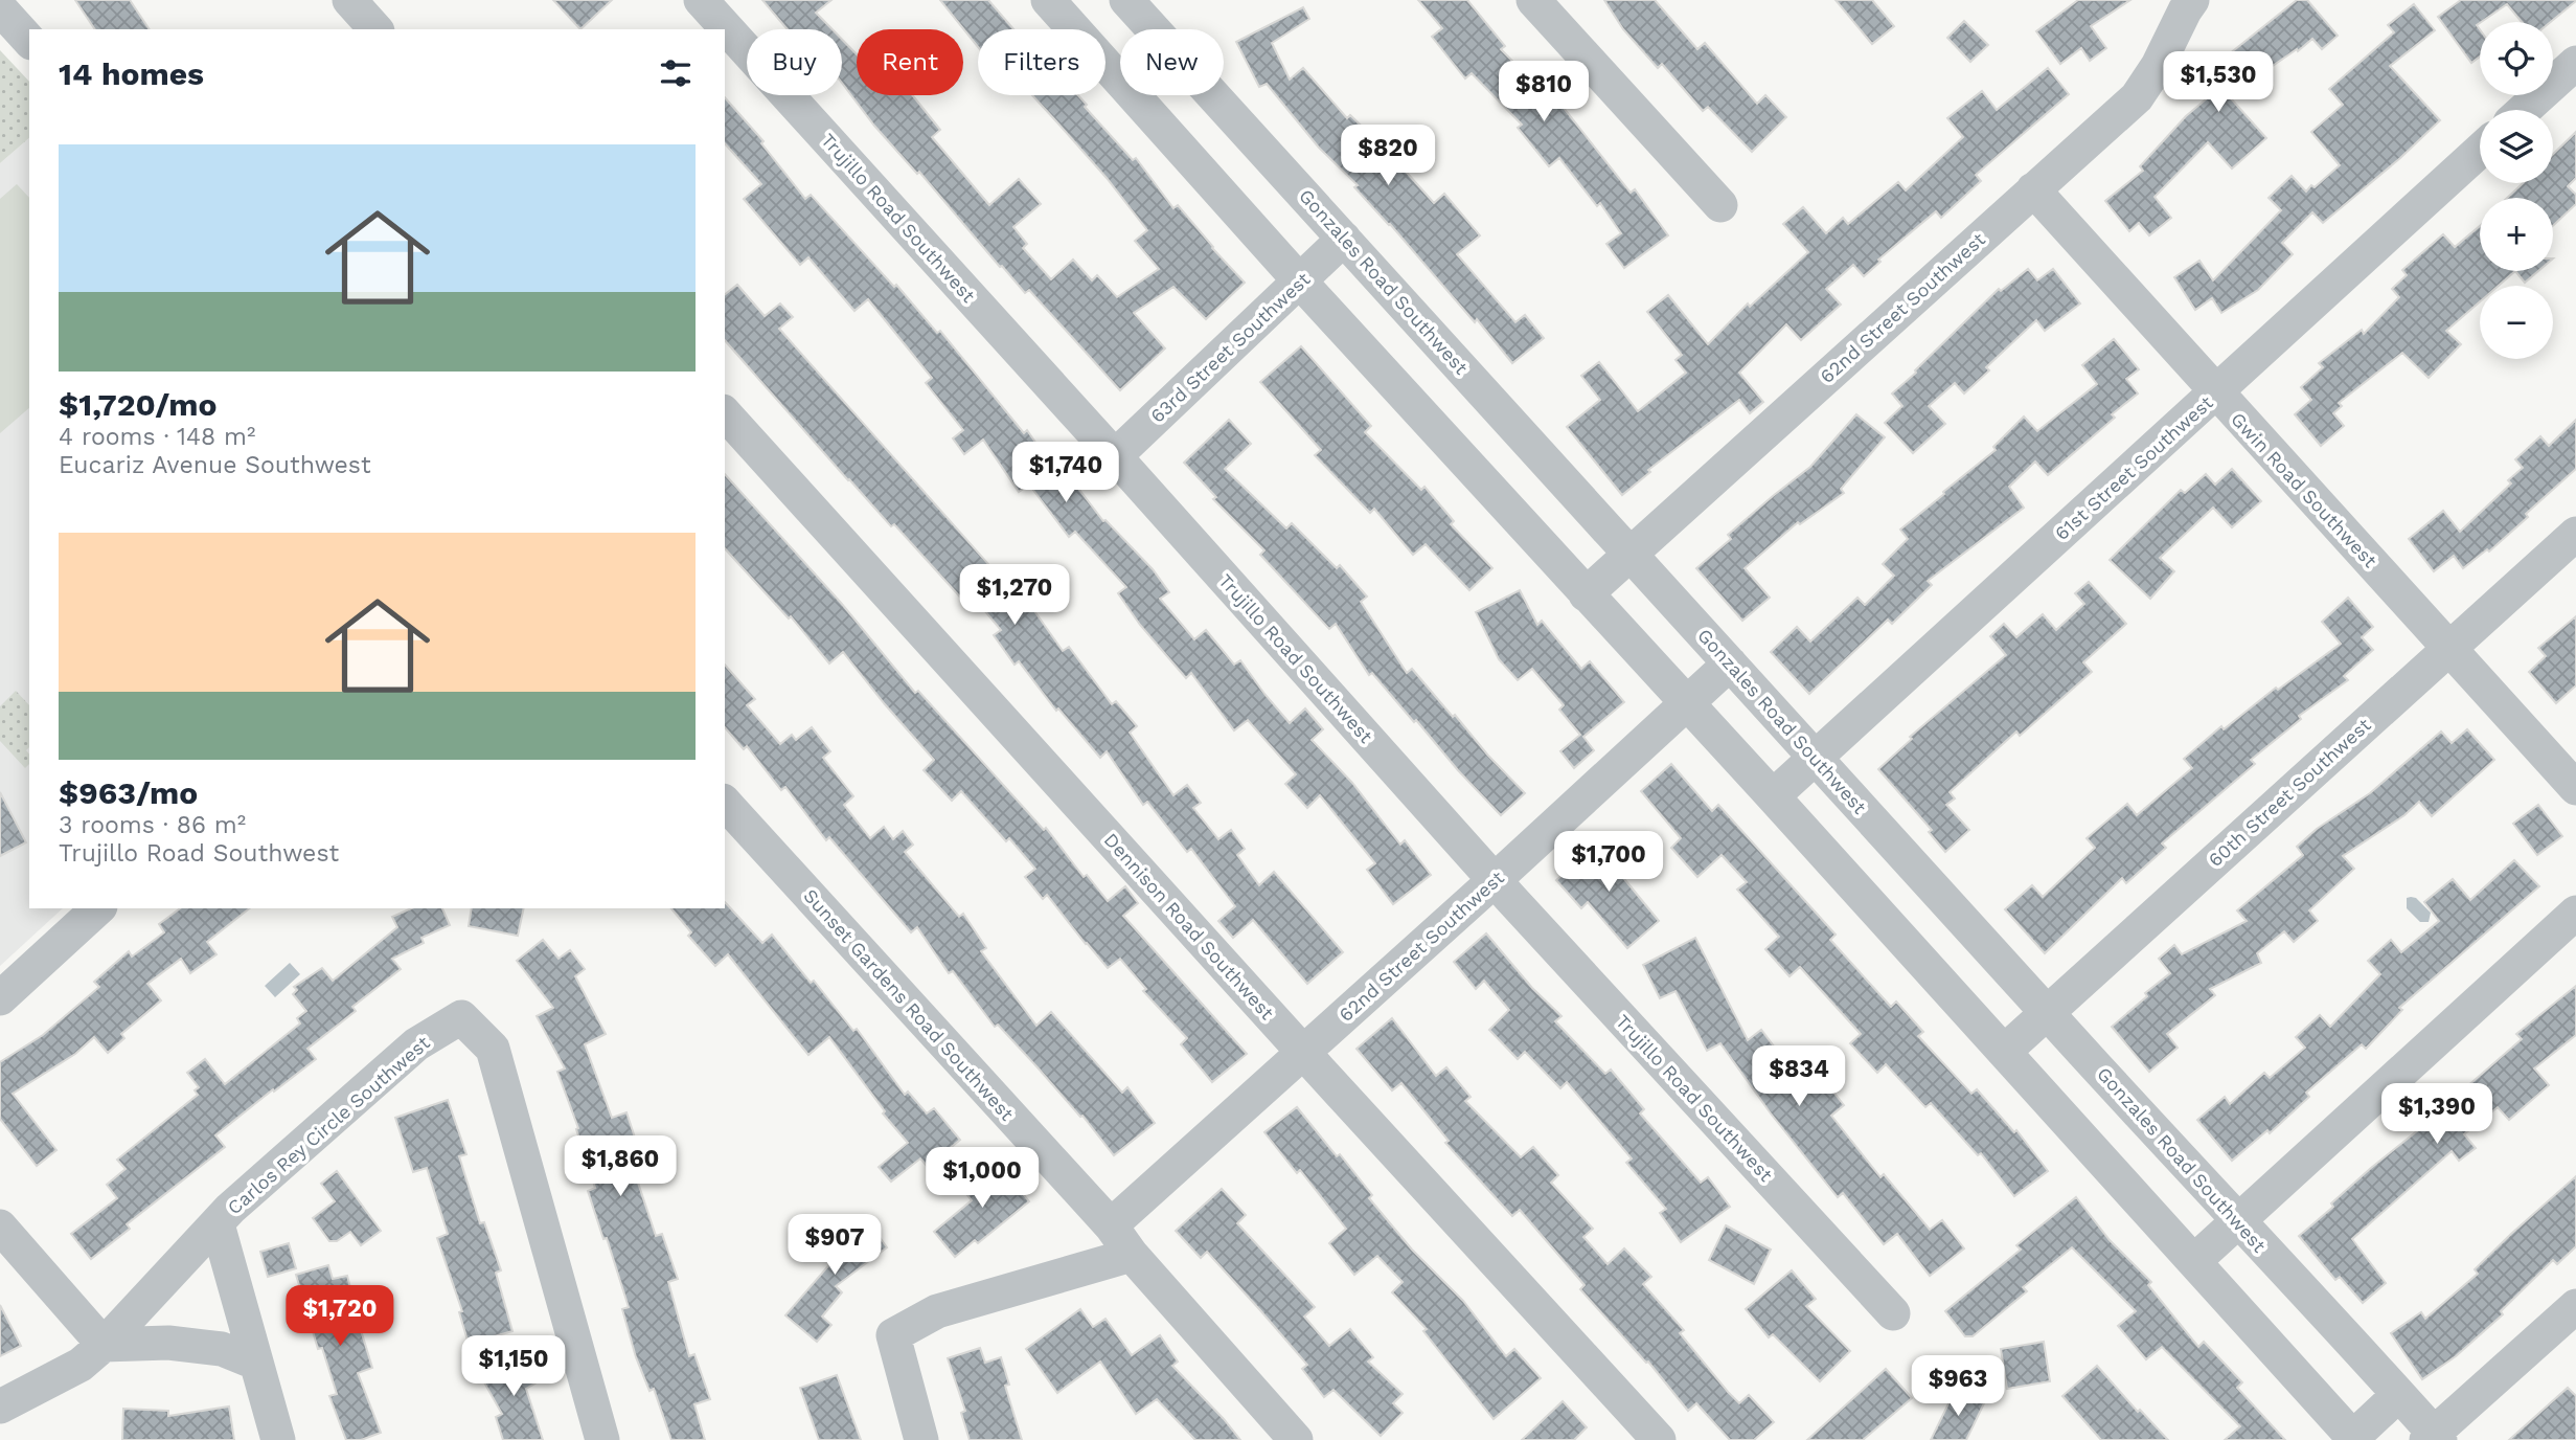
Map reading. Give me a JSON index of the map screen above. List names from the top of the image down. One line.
{"streets":{"street":["Trujillo Road Southwest","Gonzales Road Southwest","62nd Street Southwest","63rd Street Southwest","61st Street Southwest","Gwin Road Southwest","60th Street Southwest","Dennison Road Southwest","Sunset Gardens Road Southwest","Carlos Rey Circle Southwest"]},"crossings":[["Trujillo Road Southwest","62nd Street Southwest"],["Trujillo Road Southwest","63rd Street Southwest"],["Gonzales Road Southwest","62nd Street Southwest"],["Gonzales Road Southwest","63rd Street Southwest"],["Gonzales Road Southwest","61st Street Southwest"],["Gonzales Road Southwest","60th Street Southwest"],["62nd Street Southwest","Gwin Road Southwest"],["62nd Street Southwest","Dennison Road Southwest"],["62nd Street Southwest","Sunset Gardens Road Southwest"],["61st Street Southwest","Gwin Road Southwest"],["Gwin Road Southwest","60th Street Southwest"]],"page":{"map_buttons":["+","−"],"chip":["Buy","Rent","Filters","New"],"heading":"14 homes","price":["$1,530","$810","$820","$1,740","$1,270","$1,700","$834","$1,390","$1,860","$1,000","$907","$1,720","$1,150","$963"],"list":[{"name":"$1,720/mo","note":"4 rooms · 148 m² · Eucariz Avenue Southwest"},{"name":"$963/mo","note":"3 rooms · 86 m² · Trujillo Road Southwest"}]}}
